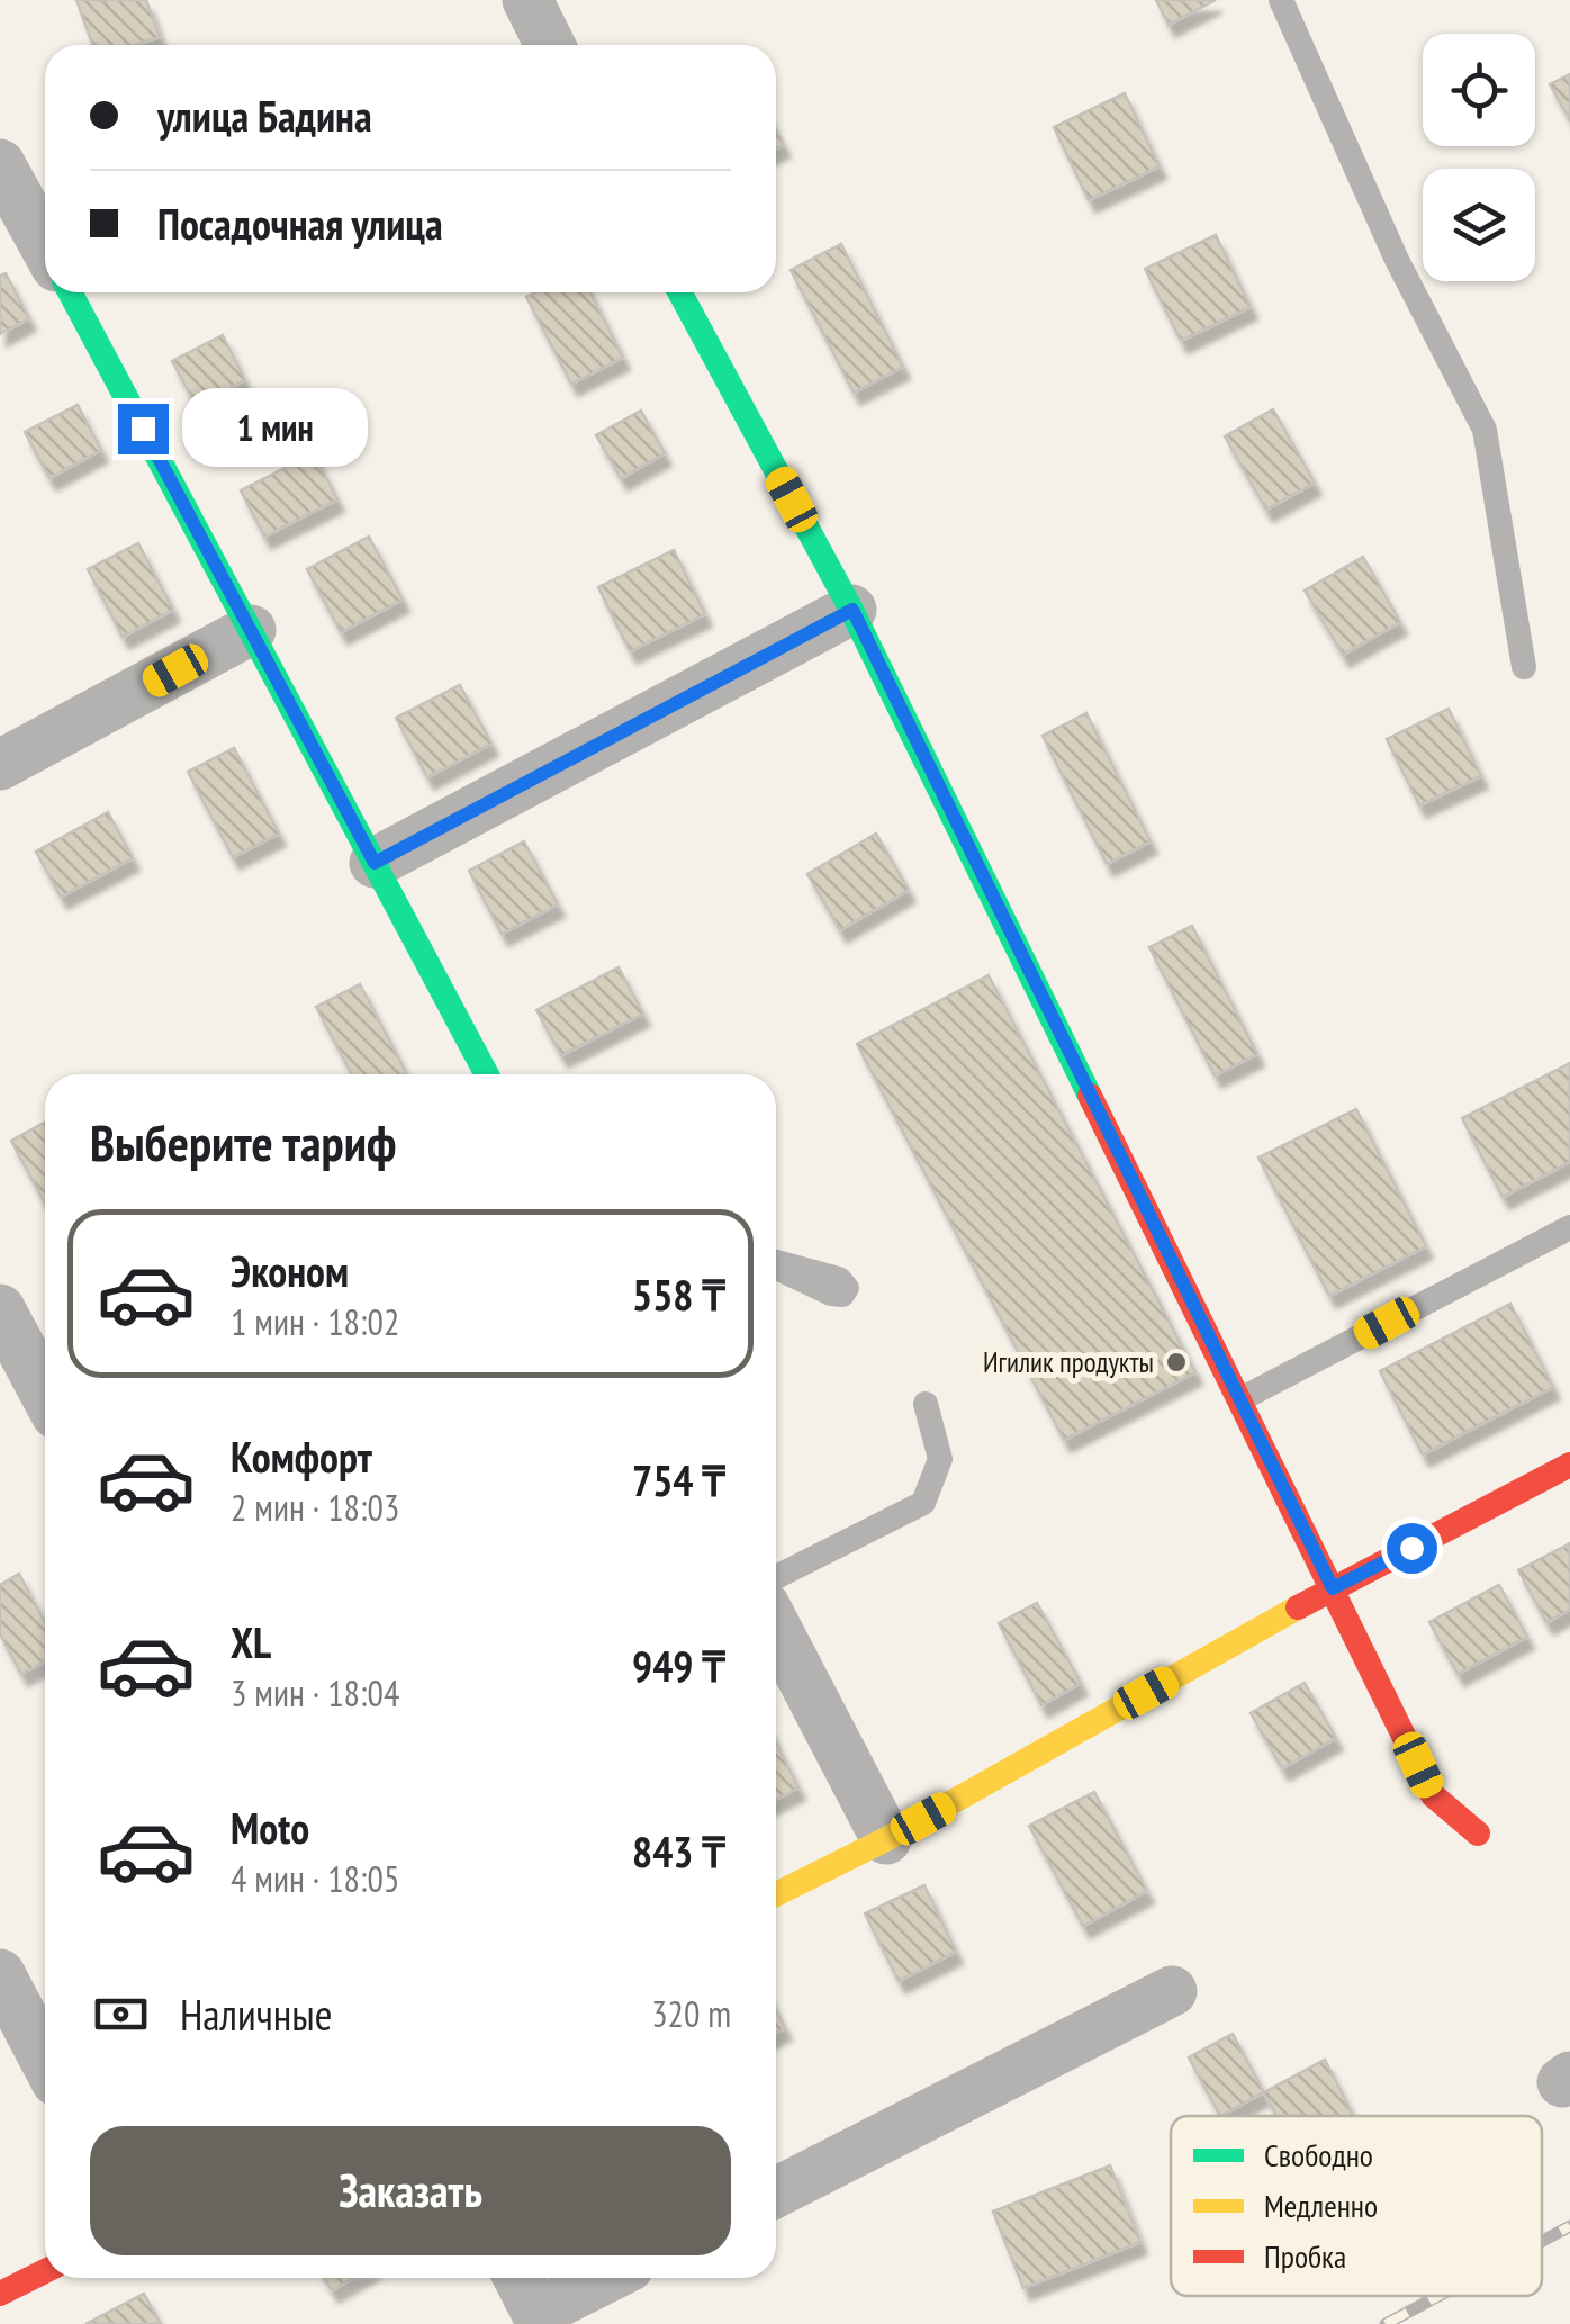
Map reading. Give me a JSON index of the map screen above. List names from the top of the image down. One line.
{"places":["Игилик продукты"],"legend":["Свободно","Медленно","Пробка"],"page":{"banner":["улица Бадина","Посадочная улица"],"bubble":"1 мин","heading":"Выберите тариф","list":[{"name":"Эконом","note":"1 мин · 18:02","value":"558 ₸"},{"name":"Комфорт","note":"2 мин · 18:03","value":"754 ₸"},{"name":"XL","note":"3 мин · 18:04","value":"949 ₸"},{"name":"Moto","note":"4 мин · 18:05","value":"843 ₸"}],"pay":["Наличные","320 m"],"buttons":"Заказать"}}
